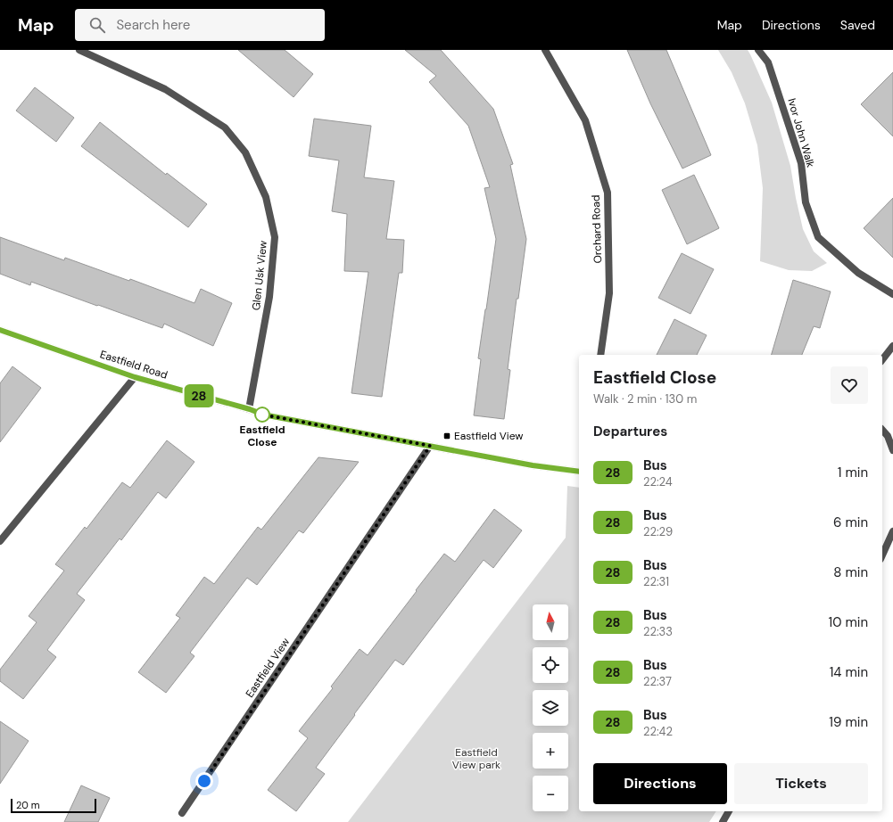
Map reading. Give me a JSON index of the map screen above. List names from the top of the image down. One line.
{"streets":{"street":["Ivor John Walk","Orchard Road","Glen Usk View","Eastfield Road","Eastfield View"]},"crossings":[["Glen Usk View","Eastfield Road"],["Eastfield Road","Eastfield View"]],"parks":["Eastfield View park"],"places":{"other":["Eastfield Close"],"transit":["Eastfield View"]},"lines":["bus line 28"],"scale_bar":"20 m","north":"top","page":{"header":"Map","search":"Search here","nav":["Map","Directions","Saved"],"on_map":"28","heading":[["Eastfield Close","Walk · 2 min · 130 m"],"Departures"],"list":[{"mark":"28","name":"Bus","note":"22:24","value":"1 min"},{"mark":"28","name":"Bus","note":"22:29","value":"6 min"},{"mark":"28","name":"Bus","note":"22:31","value":"8 min"},{"mark":"28","name":"Bus","note":"22:33","value":"10 min"},{"mark":"28","name":"Bus","note":"22:37","value":"14 min"},{"mark":"28","name":"Bus","note":"22:42","value":"19 min"}],"map_buttons":["+","−"],"buttons":["Directions","Tickets"],"scale":"20 m"}}
